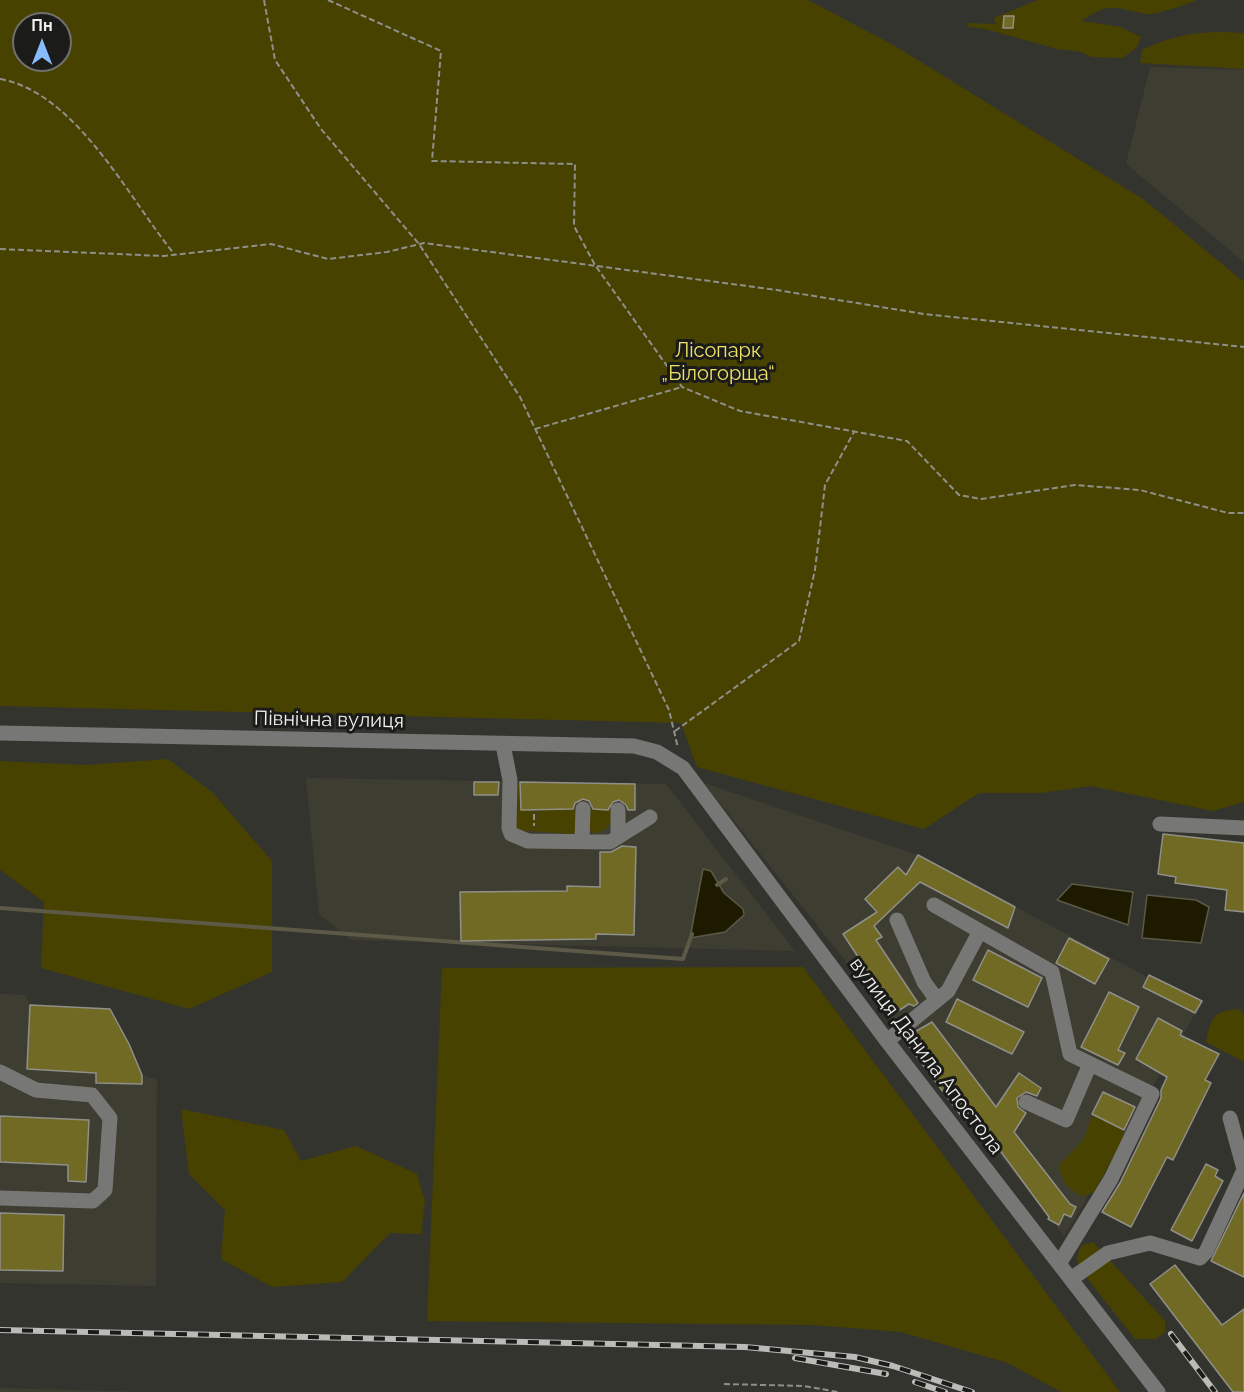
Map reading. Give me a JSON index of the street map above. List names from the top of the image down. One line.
{"streets":{"street":["Північна вулиця","вулиця Данила Апостола"]},"crossings":[["Північна вулиця","вулиця Данила Апостола"]],"parks":["Лісопарк „Білогорща“"],"north":"top"}
